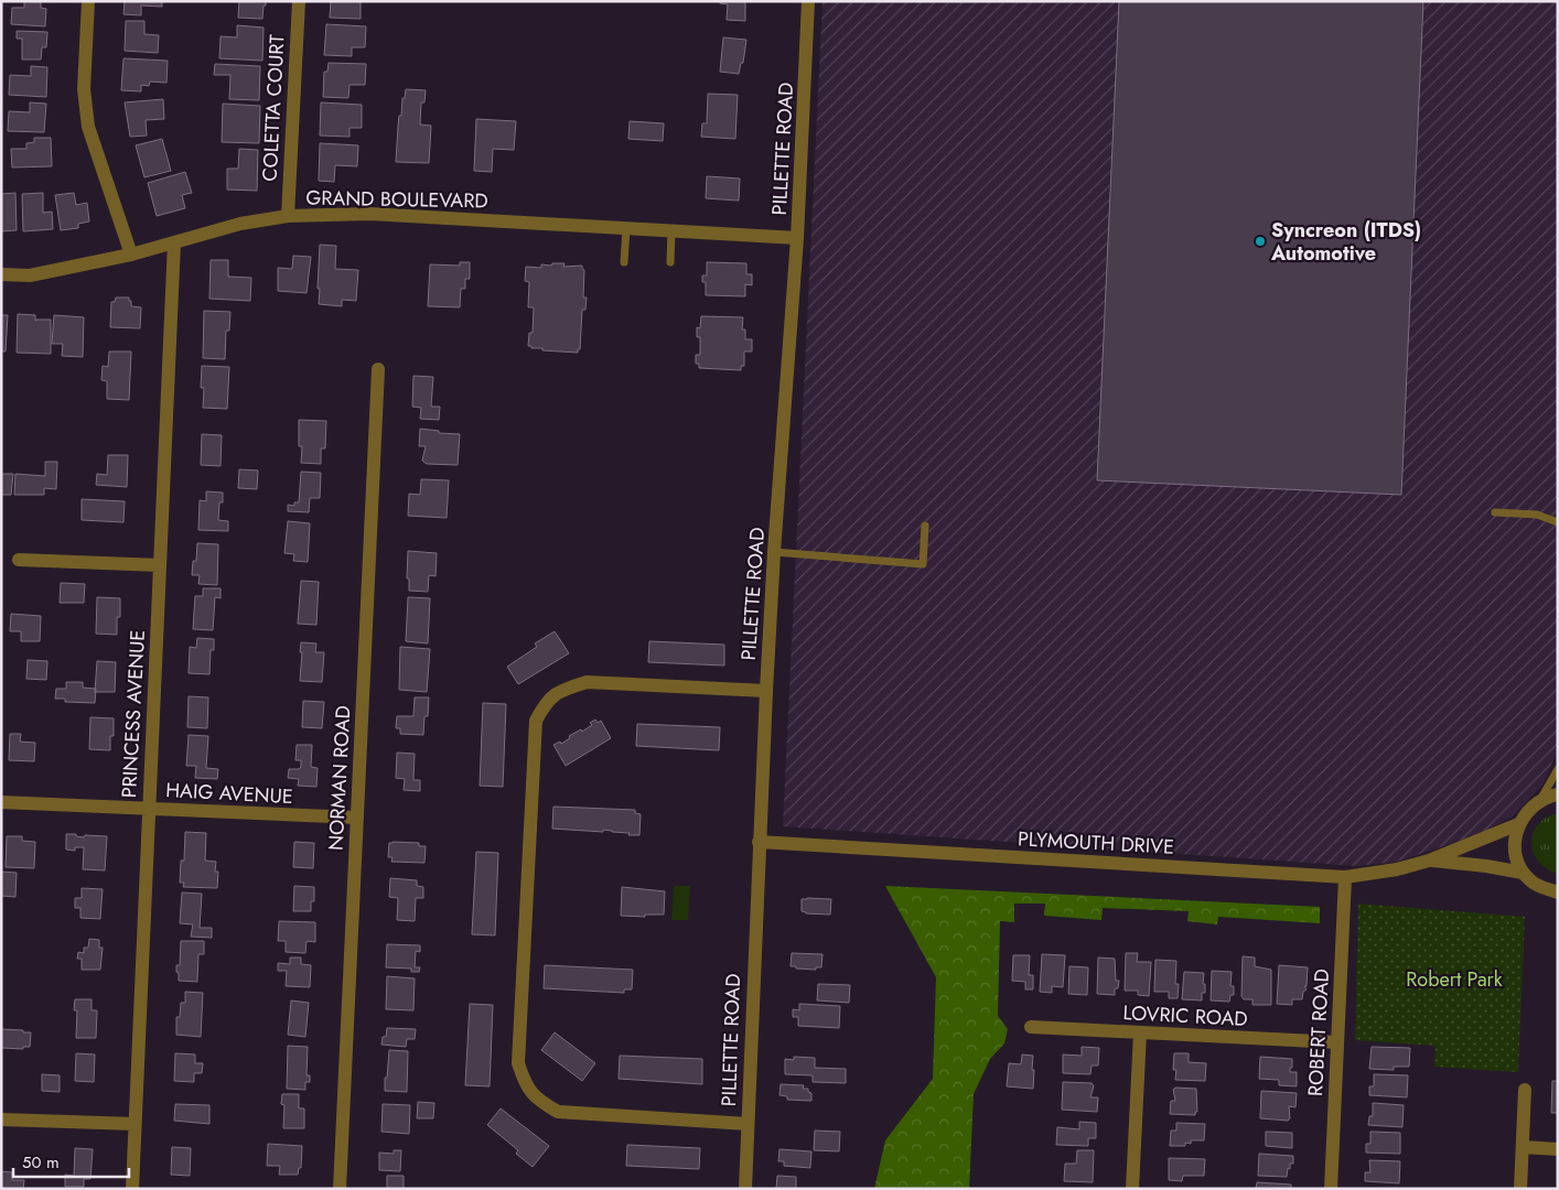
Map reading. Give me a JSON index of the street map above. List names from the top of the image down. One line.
{"streets":{"street":["COLETTA COURT","PILLETTE ROAD","GRAND BOULEVARD","PRINCESS AVENUE","NORMAN ROAD","HAIG AVENUE","PLYMOUTH DRIVE","LOVRIC ROAD","ROBERT ROAD"]},"crossings":[["COLETTA COURT","GRAND BOULEVARD"],["PILLETTE ROAD","GRAND BOULEVARD"],["PILLETTE ROAD","PLYMOUTH DRIVE"],["GRAND BOULEVARD","PRINCESS AVENUE"],["PRINCESS AVENUE","HAIG AVENUE"],["NORMAN ROAD","HAIG AVENUE"],["PLYMOUTH DRIVE","ROBERT ROAD"],["LOVRIC ROAD","ROBERT ROAD"]],"parks":["Robert Park"],"places":["Syncreon (ITDS) Automotive"],"scale_bar":"50 m"}
